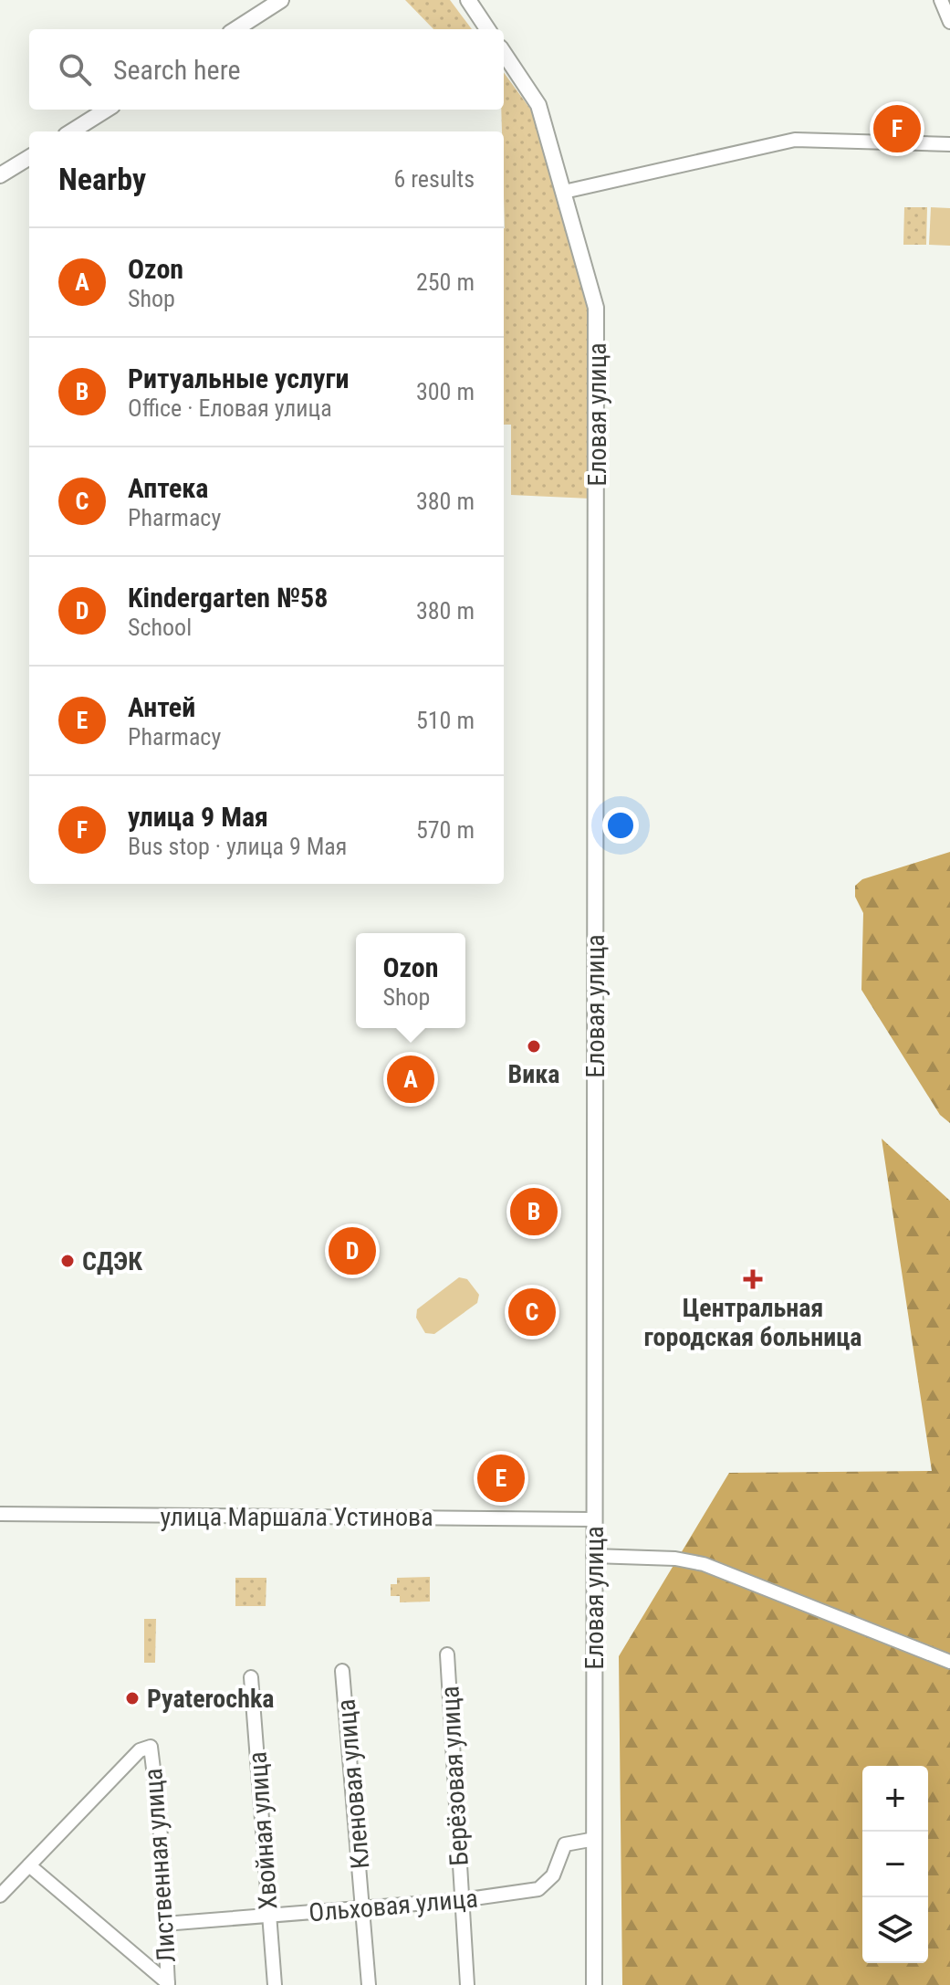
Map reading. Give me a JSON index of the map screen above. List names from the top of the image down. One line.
{"streets":{"main road":["Еловая улица"],"street":["улица Маршала Устинова","Берёзовая улица","Кленовая улица","Хвойная улица","Лиственная улица","Ольховая улица"]},"crossings":[["Еловая улица","улица Маршала Устинова"],["Еловая улица","Ольховая улица"],["Берёзовая улица","Ольховая улица"],["Кленовая улица","Ольховая улица"],["Хвойная улица","Ольховая улица"],["Лиственная улица","Ольховая улица"]],"places":{"other":["Вика","СДЭК","Pyaterochka"],"health":["Центральная городская больница"]},"page":{"search":"Search here","pins":["F","A","B","D","C","E"],"heading":["Nearby","6 results"],"list":[{"mark":"A","name":"Ozon","note":"Shop","value":"250 m"},{"mark":"B","name":"Ритуальные услуги","note":"Office · Еловая улица","value":"300 m"},{"mark":"C","name":"Аптека","note":"Pharmacy","value":"380 m"},{"mark":"D","name":"Kindergarten №58","note":"School","value":"380 m"},{"mark":"E","name":"Антей","note":"Pharmacy","value":"510 m"},{"mark":"F","name":"улица 9 Мая","note":"Bus stop · улица 9 Мая","value":"570 m"}],"popup":["Ozon","Shop"],"map_buttons":["+","−"]}}
